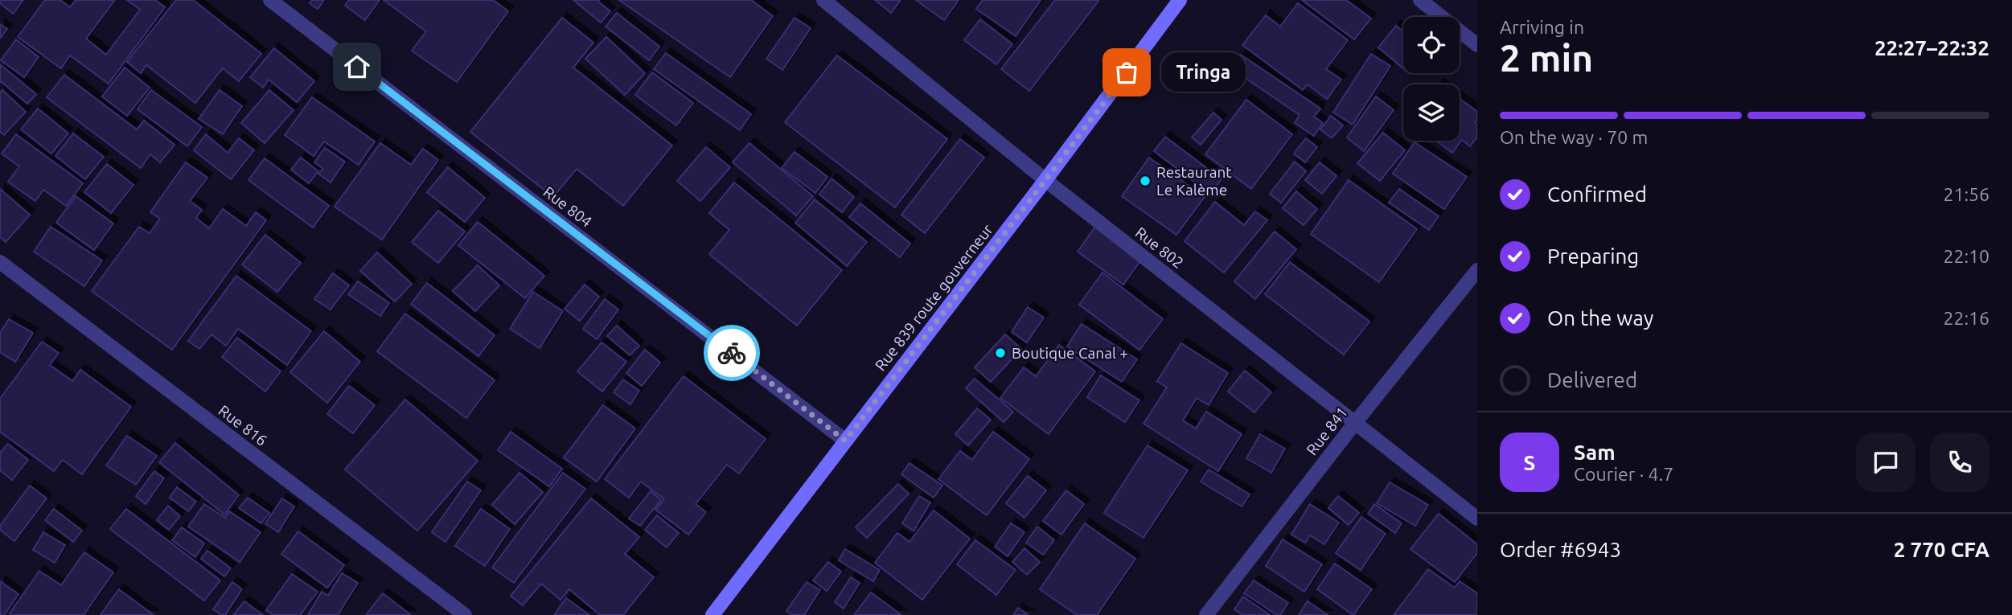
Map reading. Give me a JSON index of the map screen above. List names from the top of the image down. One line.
{"streets":{"street":["Rue 804","Rue 802","Rue 839 route gouverneur","Rue 816","Rue 841"]},"crossings":[["Rue 804","Rue 839 route gouverneur"],["Rue 802","Rue 839 route gouverneur"],["Rue 802","Rue 841"]],"places":["Tringa","Restaurant Le Kalème","Boutique Canal +"],"page":{"heading":["2 min","Arriving in","22:27–22:32"],"panel":["Sam","Courier · 4.7","Order #6943","2 770 CFA"],"bubble":"Tringa","bar":"On the way · 70 m","list":[["Confirmed","21:56"],["Preparing","22:10"],["On the way","22:16"],"Delivered"],"round":"S"}}
